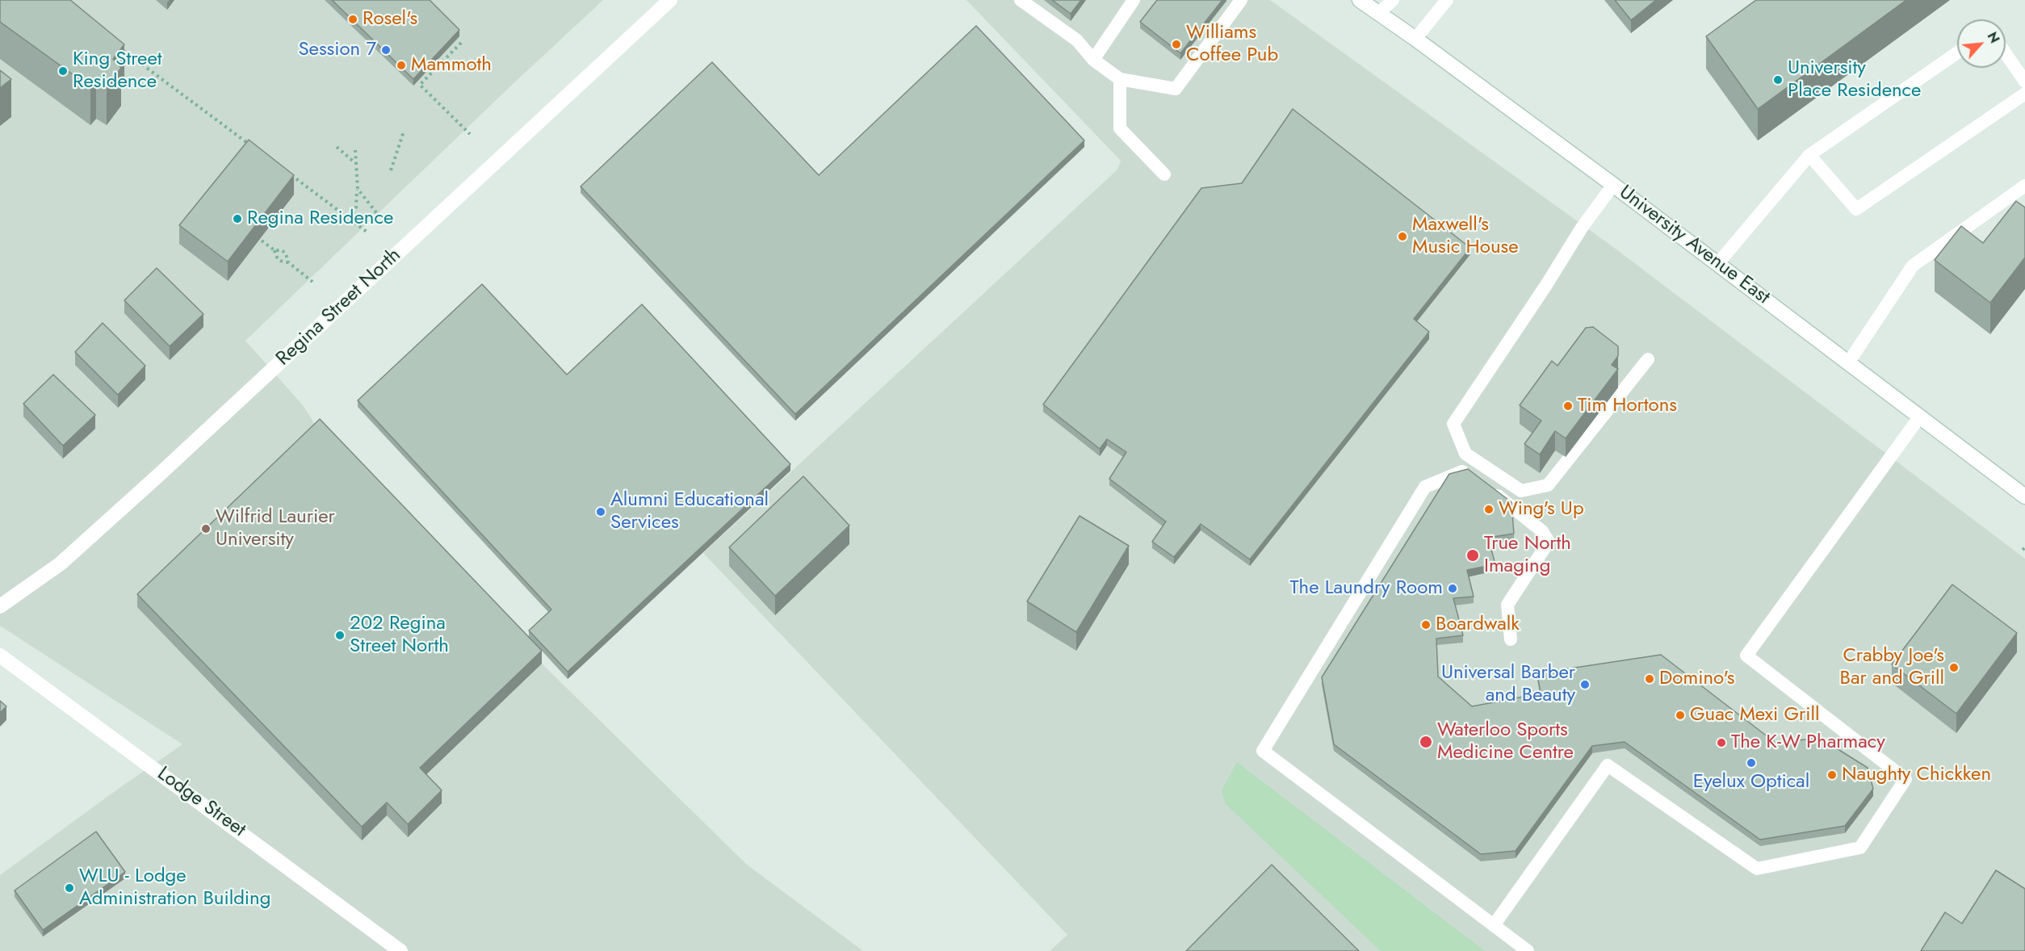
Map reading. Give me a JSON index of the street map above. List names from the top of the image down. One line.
{"streets":{"street":["University Avenue East","Regina Street North","Lodge Street"]},"places":["Rosel's","Williams Coffee Pub","Session 7","Mammoth","King Street Residence","University Place Residence","Regina Residence","Maxwell's Music House","Tim Hortons","Wing's Up","Alumni Educational Services","Wilfrid Laurier University","True North Imaging","The Laundry Room","Boardwalk","202 Regina Street North","Crabby Joe's Bar and Grill","Domino's","Universal Barber and Beauty","Guac Mexi Grill","Waterloo Sports Medicine Centre","The K-W Pharmacy","Eyelux Optical","Naughty Chickken","WLU - Lodge Administration Building"],"north":"top right"}
